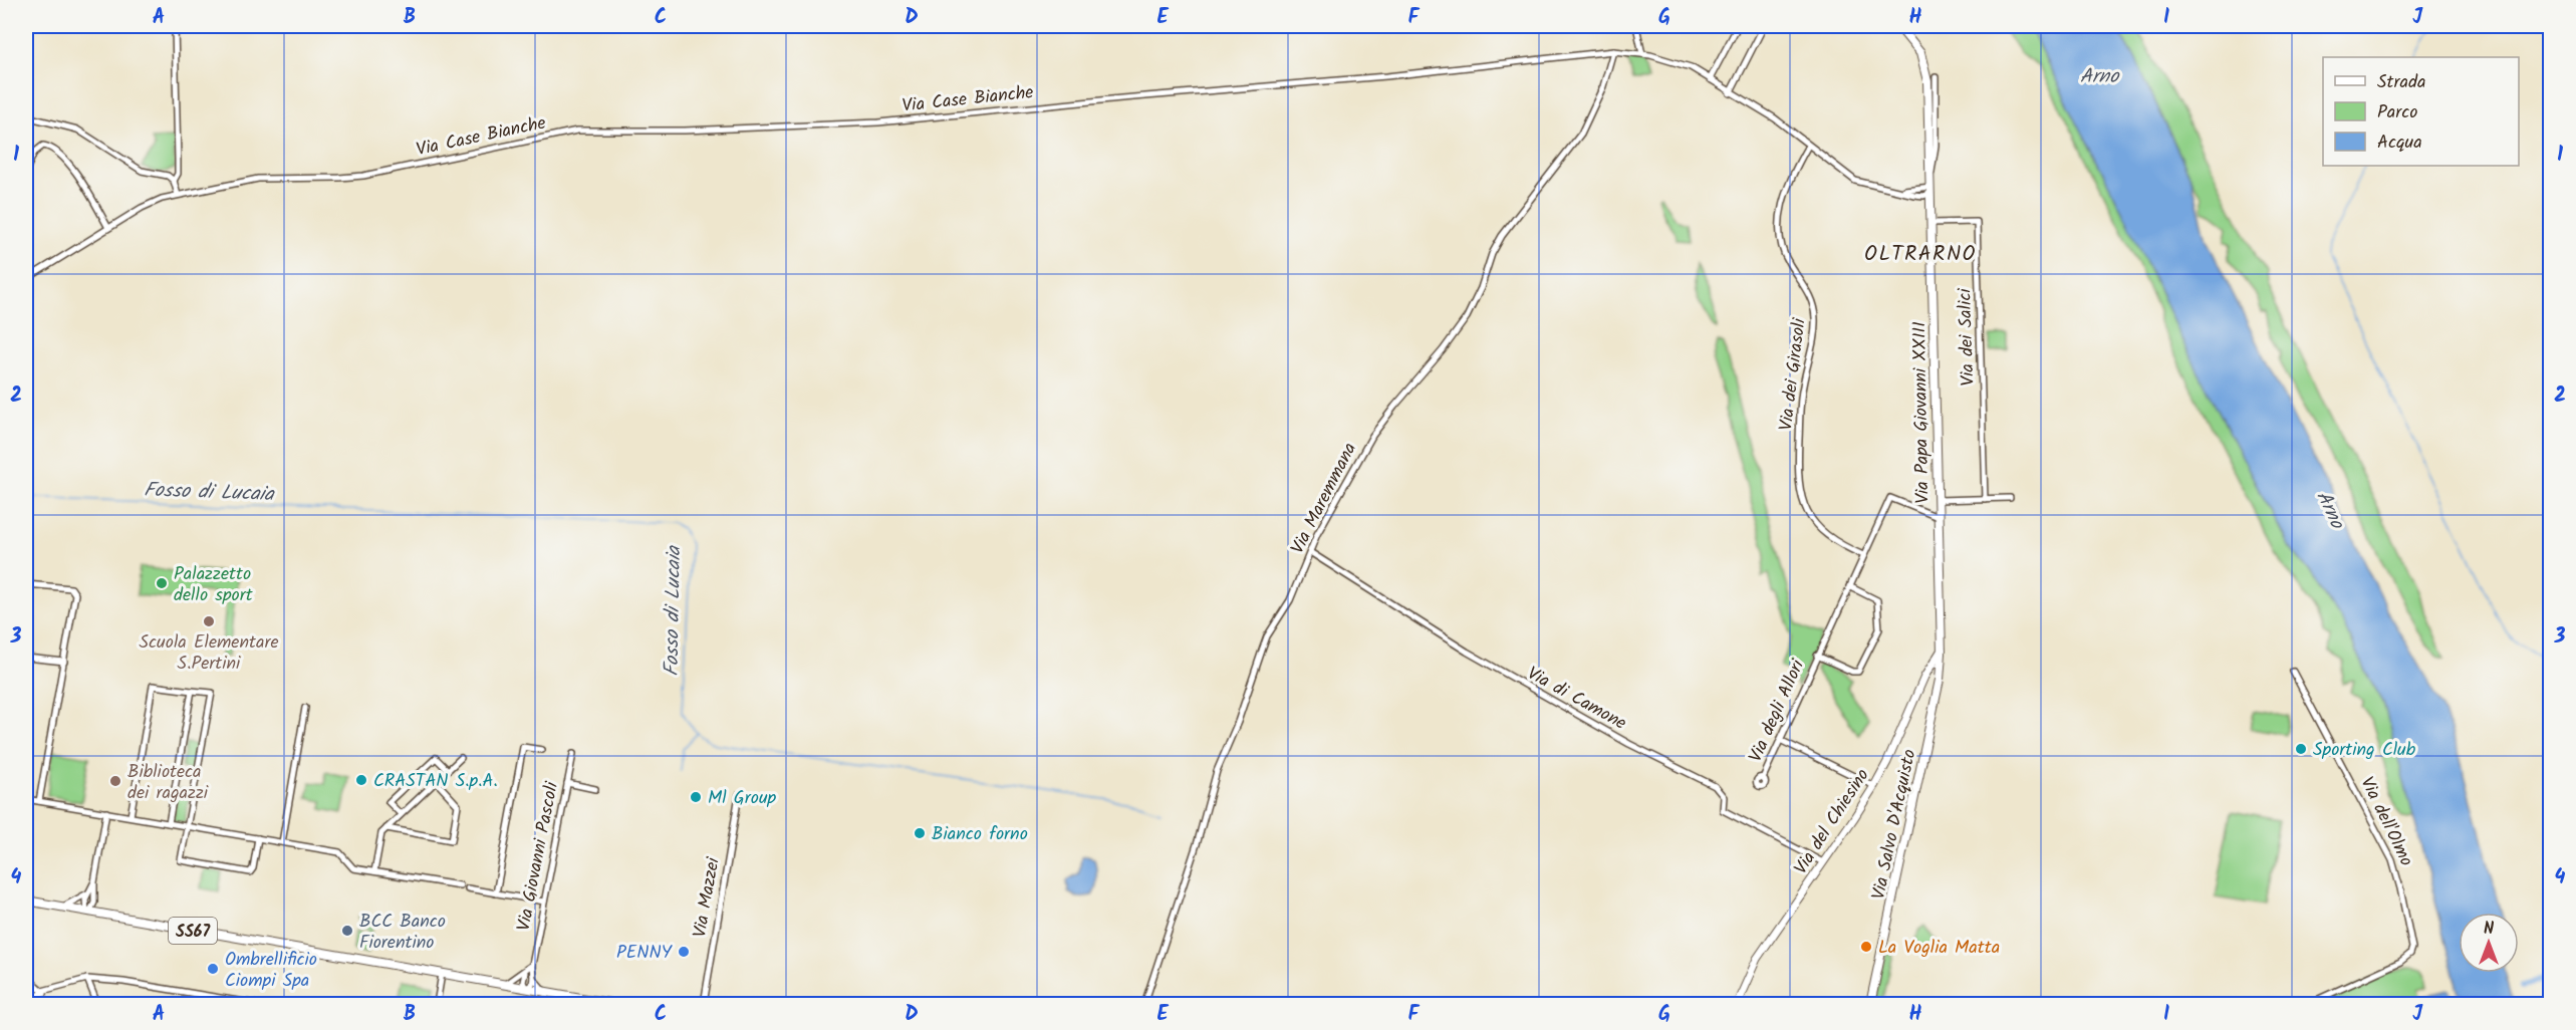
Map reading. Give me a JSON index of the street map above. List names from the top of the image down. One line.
{"streets":{"main road":["Via Papa Giovanni XXIII","Via Salvo D'Acquisto","SS67"],"street":["Via Case Bianche","Via dei Salici","Via dei Girasoli","Via Maremmana","Via di Camone","Via degli Allori","Via del Chiesino","Via dell'Olmo","Via Giovanni Pascoli","Via Mazzei"]},"crossings":[["Via Case Bianche","Via dei Girasoli"],["Via Case Bianche","Via Papa Giovanni XXIII"],["Via Case Bianche","Via Maremmana"],["Via dei Salici","Via Papa Giovanni XXIII"],["Via dei Girasoli","Via degli Allori"],["Via Papa Giovanni XXIII","Via degli Allori"],["Via Papa Giovanni XXIII","Via del Chiesino"],["Via Papa Giovanni XXIII","Via Salvo D'Acquisto"],["Via Maremmana","Via di Camone"],["Via di Camone","Via del Chiesino"],["Via del Chiesino","Via Salvo D'Acquisto"]],"districts":["OLTRARNO"],"water":["Arno","Fosso di Lucaia"],"places":["Palazzetto dello sport","Scuola Elementare S.Pertini","Sporting Club","CRASTAN S.p.A.","Biblioteca dei ragazzi","Ml Group","Bianco forno","BCC Banco Fiorentino","La Voglia Matta","PENNY","Ombrellificio Ciompi Spa"],"legend":["Strada","Parco","Acqua"],"north":"top","grid":{"columns":["A","B","C","D","E","F","G","H","I","J"],"rows":["1","2","3","4"]}}
